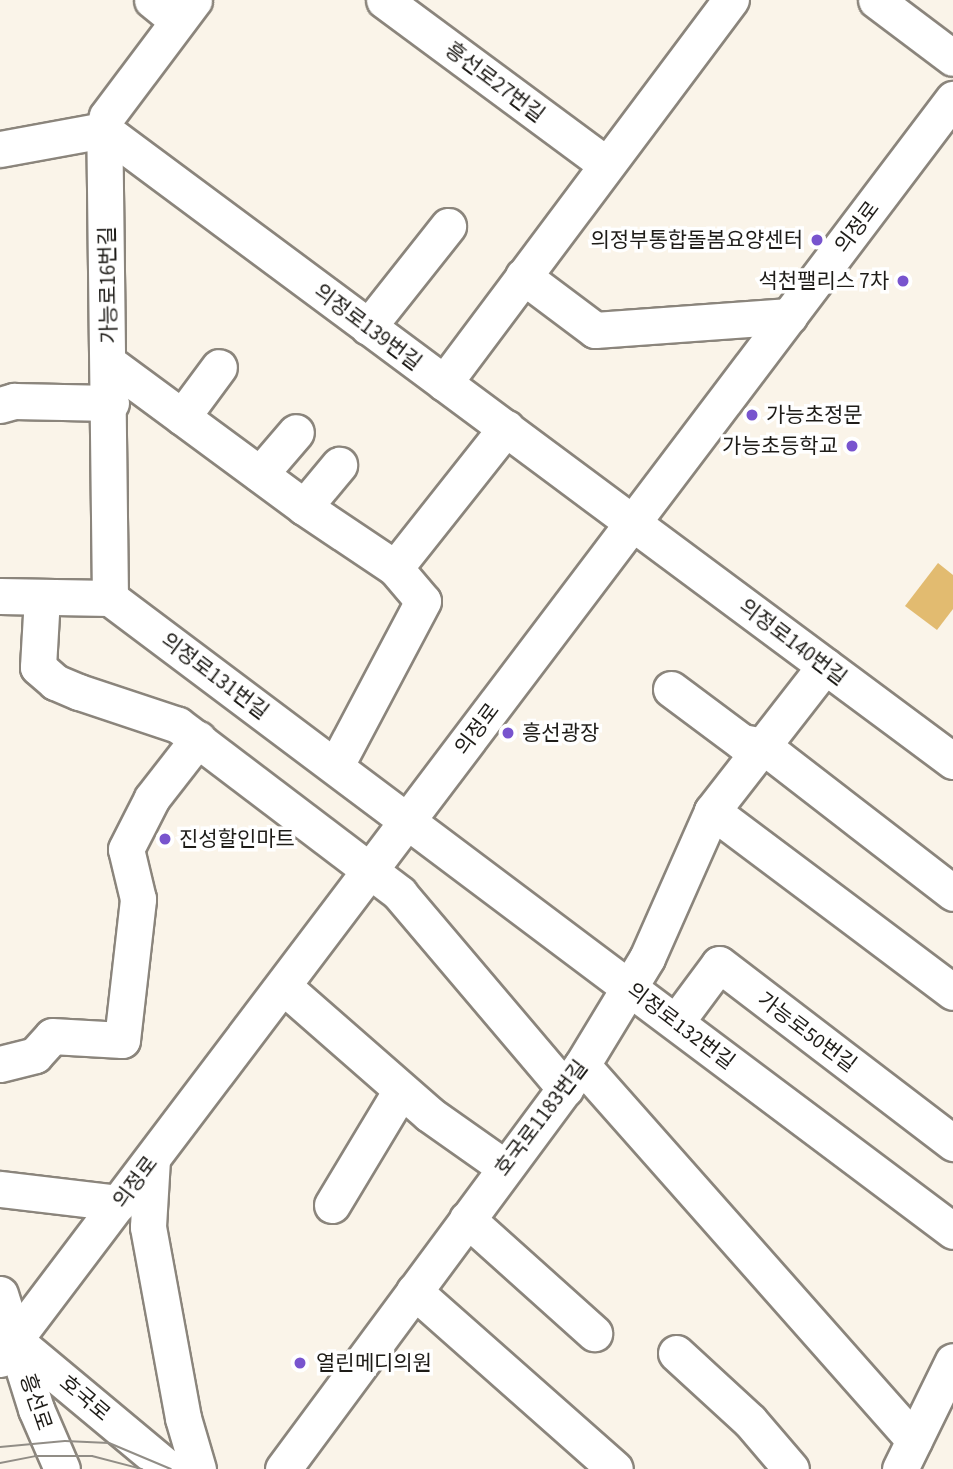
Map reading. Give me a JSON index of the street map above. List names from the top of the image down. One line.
{"streets":{"street":["흥선로27번길","의정로","가능로16번길","의정로139번길","의정로140번길","의정로131번길","의정로132번길","가능로50번길","호국로1183번길","호국로","흥선로"]},"crossings":[["의정로","의정로139번길"],["의정로","의정로140번길"],["의정로","의정로131번길"],["의정로","의정로132번길"],["의정로","호국로"],["의정로","흥선로"],["가능로16번길","의정로139번길"],["가능로16번길","의정로131번길"],["의정로139번길","의정로140번길"],["의정로140번길","호국로1183번길"],["의정로131번길","의정로132번길"],["의정로132번길","가능로50번길"],["의정로132번길","호국로1183번길"],["호국로","흥선로"]],"places":["의정부통합돌봄요양센터","석천팰리스 7차","가능초정문","가능초등학교","흥선광장","진성할인마트","열린메디의원"]}
